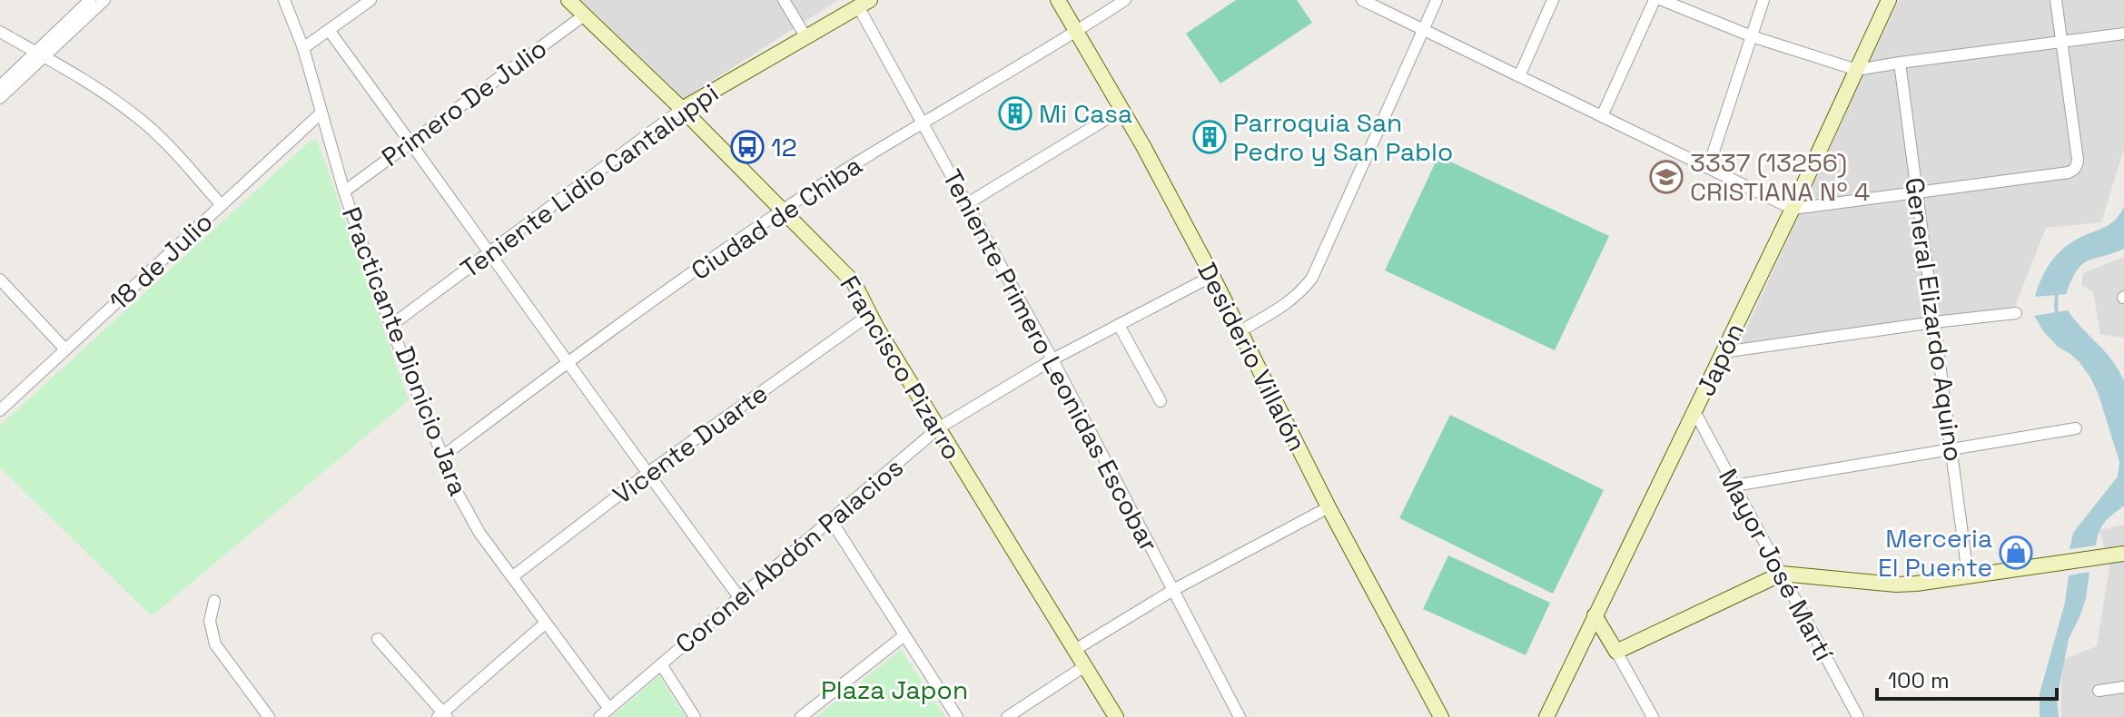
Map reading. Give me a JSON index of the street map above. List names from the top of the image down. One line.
{"streets":{"street":["Primero De Julio","Teniente Lidio Cantaluppi","Ciudad de Chiba","18 de Julio","General Elizardo Aquino","Practicante Dionicio Jara","Desiderio Villalón","Japón","Teniente Primero Leonidas Escobar","Francisco Pizarro","Vicente Duarte","Coronel Abdón Palacios","Mayor José Martí"]},"crossings":[["Primero De Julio","Practicante Dionicio Jara"],["Primero De Julio","Francisco Pizarro"],["Teniente Lidio Cantaluppi","Practicante Dionicio Jara"],["Teniente Lidio Cantaluppi","Teniente Primero Leonidas Escobar"],["Teniente Lidio Cantaluppi","Francisco Pizarro"],["Ciudad de Chiba","Practicante Dionicio Jara"],["Ciudad de Chiba","Desiderio Villalón"],["Ciudad de Chiba","Teniente Primero Leonidas Escobar"],["Ciudad de Chiba","Francisco Pizarro"],["18 de Julio","Practicante Dionicio Jara"],["Practicante Dionicio Jara","Vicente Duarte"],["Practicante Dionicio Jara","Coronel Abdón Palacios"],["Desiderio Villalón","Coronel Abdón Palacios"],["Japón","Mayor José Martí"],["Teniente Primero Leonidas Escobar","Coronel Abdón Palacios"],["Francisco Pizarro","Vicente Duarte"],["Francisco Pizarro","Coronel Abdón Palacios"]],"parks":["Plaza Japon"],"places":{"building":["Mi Casa","Parroquia San Pedro y San Pablo"],"bus stop":["12"],"school or university":["3337 (13256) CRISTIANA Nº 4"],"shop":["Merceria El Puente"]},"scale_bar":"100 m"}
